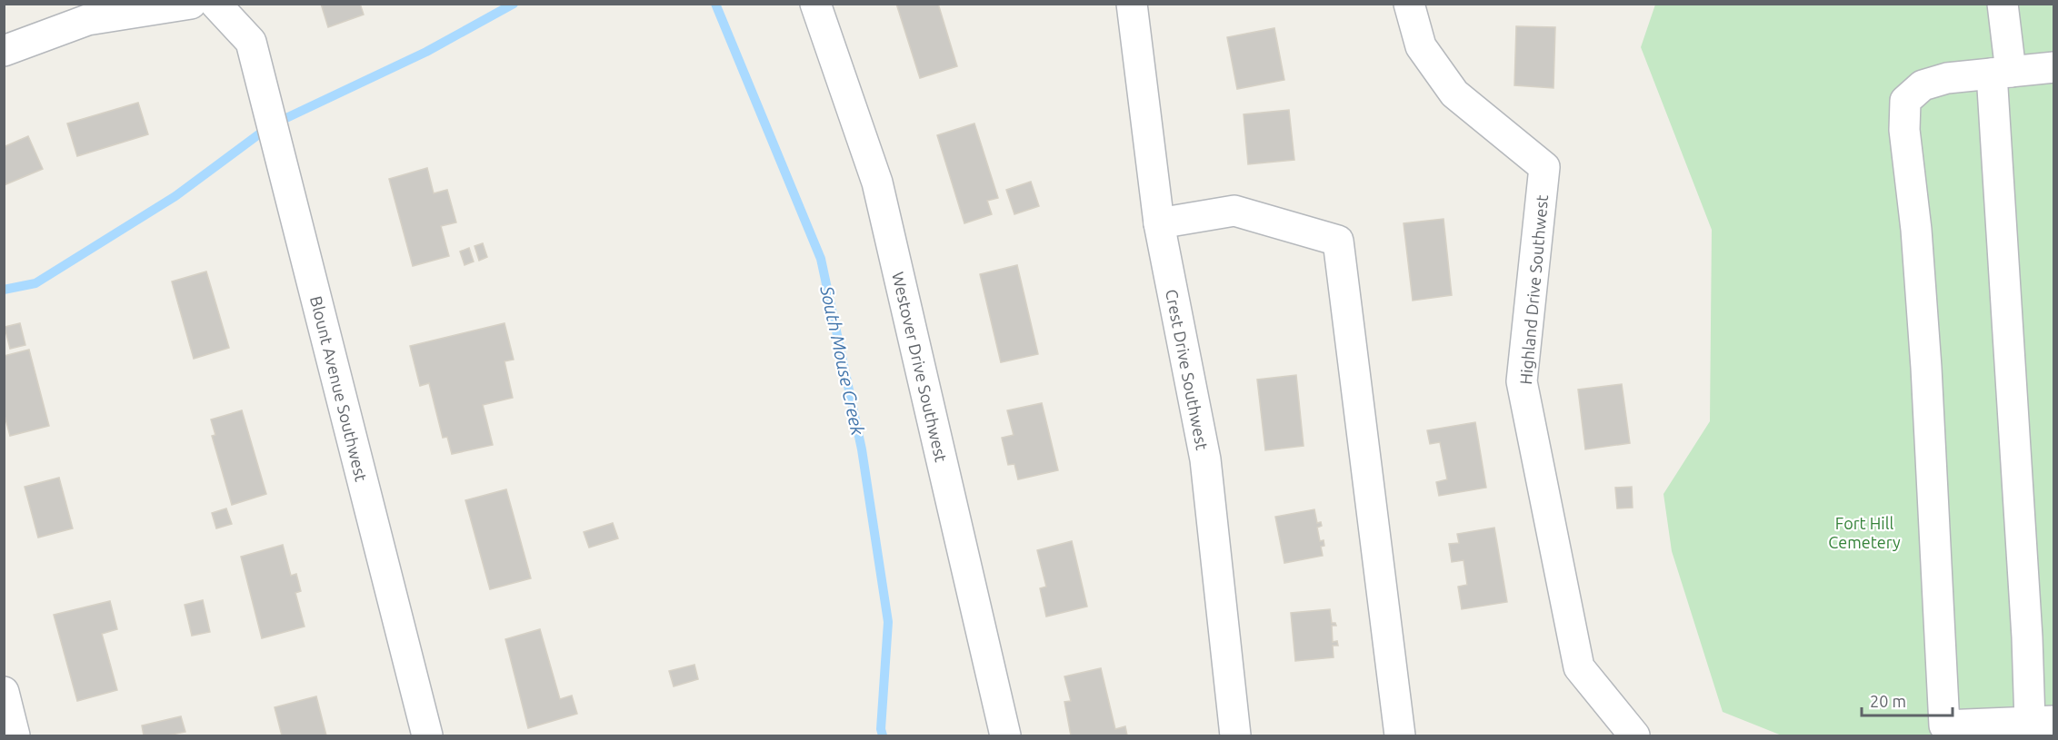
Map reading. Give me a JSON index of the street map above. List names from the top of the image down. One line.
{"streets":{"street":["Highland Drive Southwest","Westover Drive Southwest","Crest Drive Southwest","Blount Avenue Southwest"]},"water":["South Mouse Creek"],"parks":["Fort Hill Cemetery"],"scale_bar":"20 m"}
